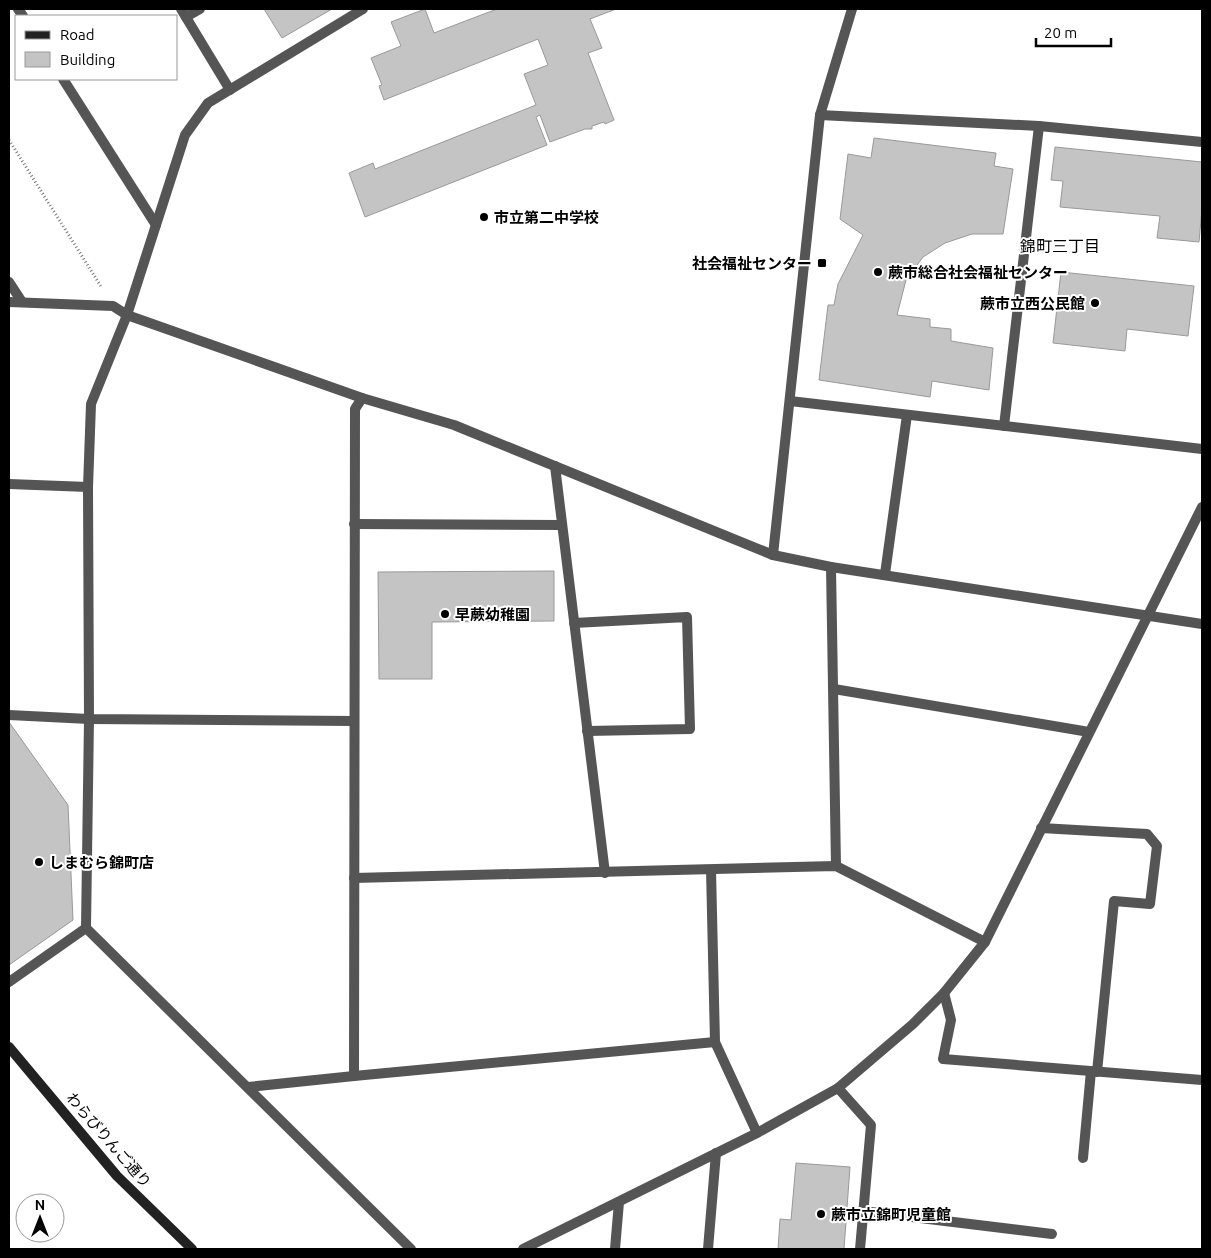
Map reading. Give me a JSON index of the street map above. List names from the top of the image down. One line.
{"streets":{"street":["わらびりんご通り"]},"districts":["錦町三丁目"],"places":{"other":["市立第二中学校","蕨市総合社会福祉センター","蕨市立西公民館","早蕨幼稚園","しまむら錦町店","蕨市立錦町児童館"],"transit":["社会福祉センター"]},"legend":["Road","Building"],"scale_bar":"20 m","north":"top"}
